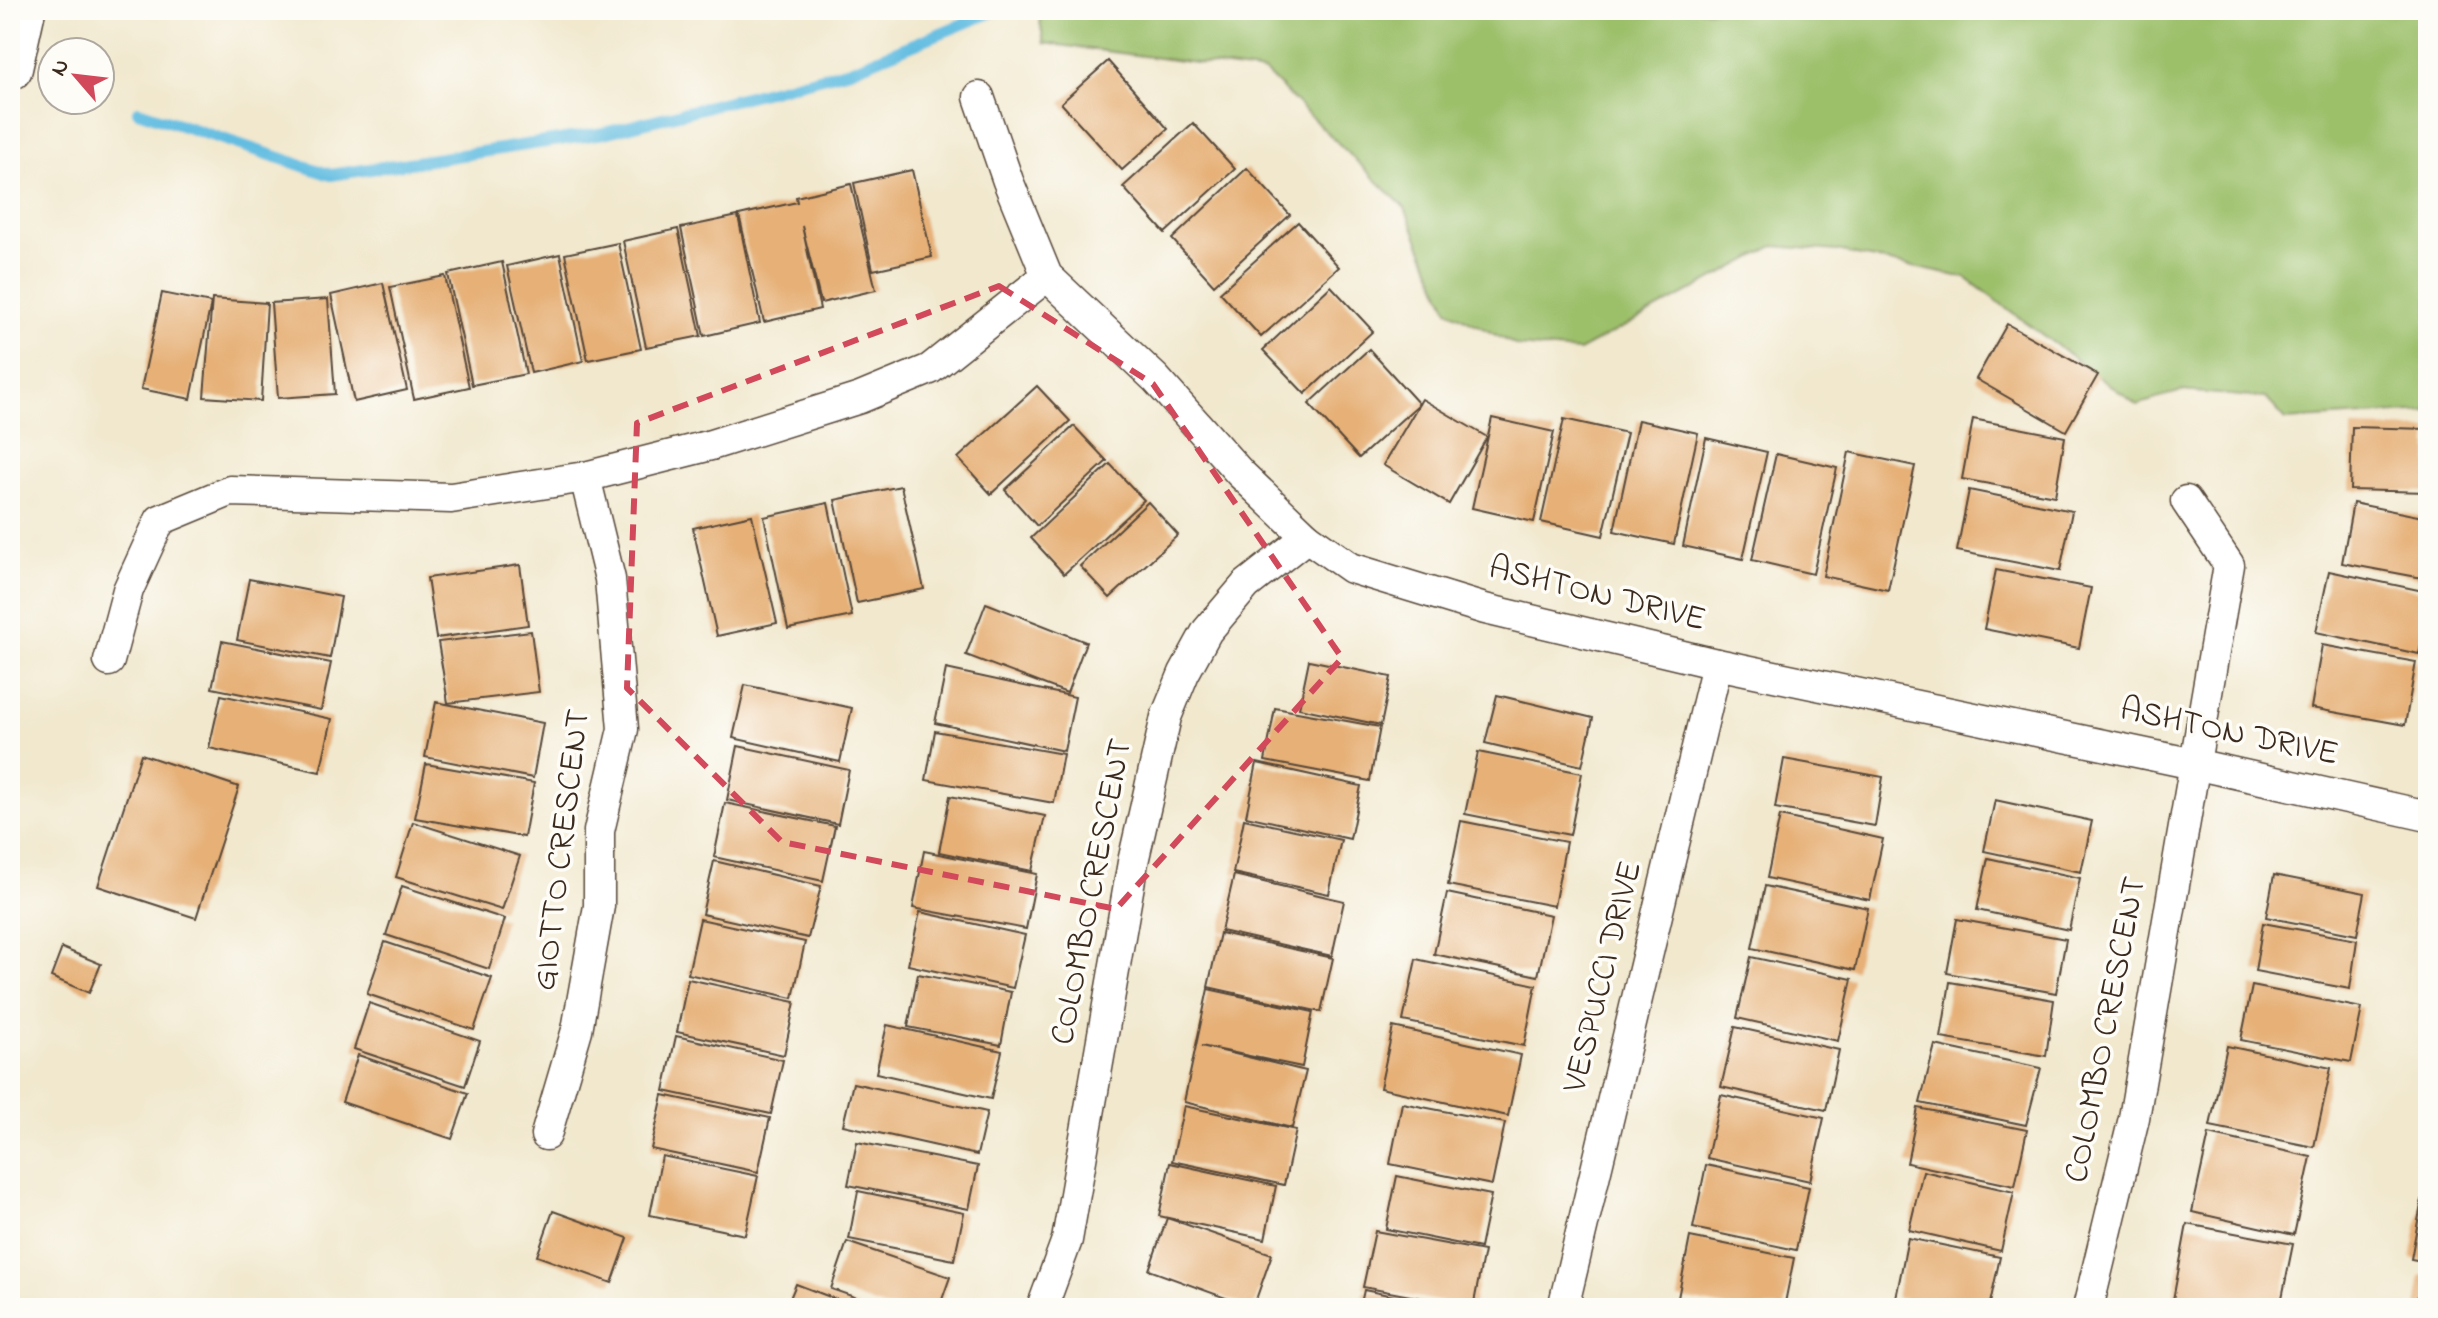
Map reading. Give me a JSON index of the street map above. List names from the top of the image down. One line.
{"streets":{"street":["ASHTON DRIVE","GIOTTO CRESCENT","COLOMBO CRESCENT","VESPUCCI DRIVE"]},"crossings":[["ASHTON DRIVE","COLOMBO CRESCENT"],["ASHTON DRIVE","VESPUCCI DRIVE"]],"north":"top left"}
